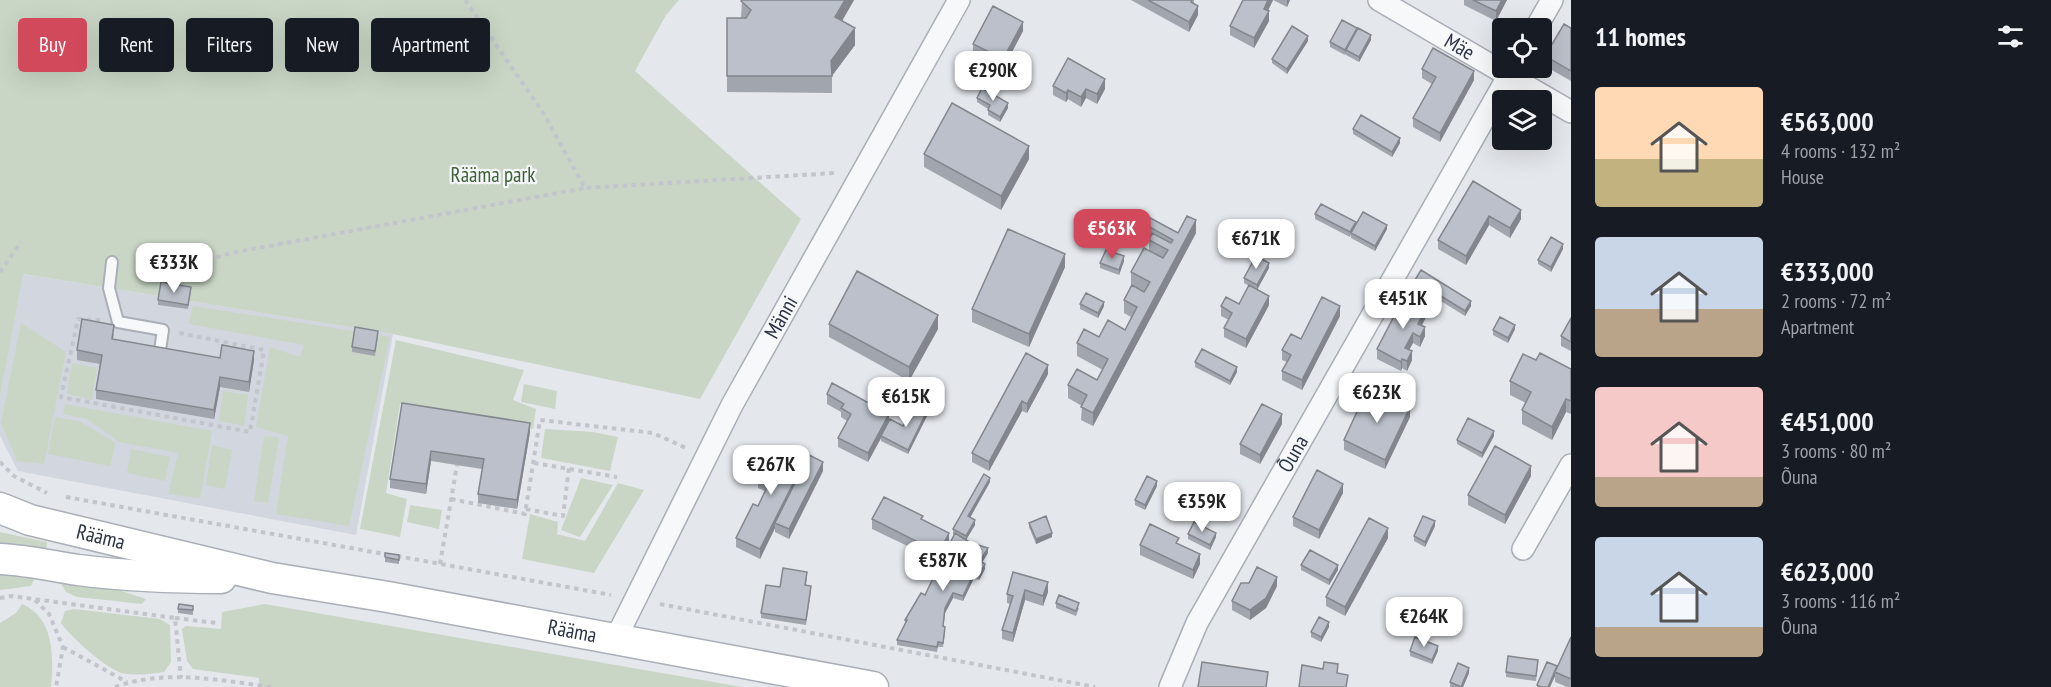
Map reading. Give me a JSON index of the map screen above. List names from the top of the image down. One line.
{"streets":{"main road":["Rääma"],"street":["Mäe","Männi","Õuna"]},"crossings":[["Männi","Rääma"]],"parks":["Rääma park"],"page":{"heading":"11 homes","chip":["Buy","Rent","Filters","New","Apartment"],"price":["€290K","€563K","€671K","€333K","€451K","€623K","€615K","€267K","€359K","€587K","€264K"],"list":[{"name":"€563,000","note":"4 rooms · 132 m² · House"},{"name":"€333,000","note":"2 rooms · 72 m² · Apartment"},{"name":"€451,000","note":"3 rooms · 80 m² · Õuna"},{"name":"€623,000","note":"3 rooms · 116 m² · Õuna"}]}}
